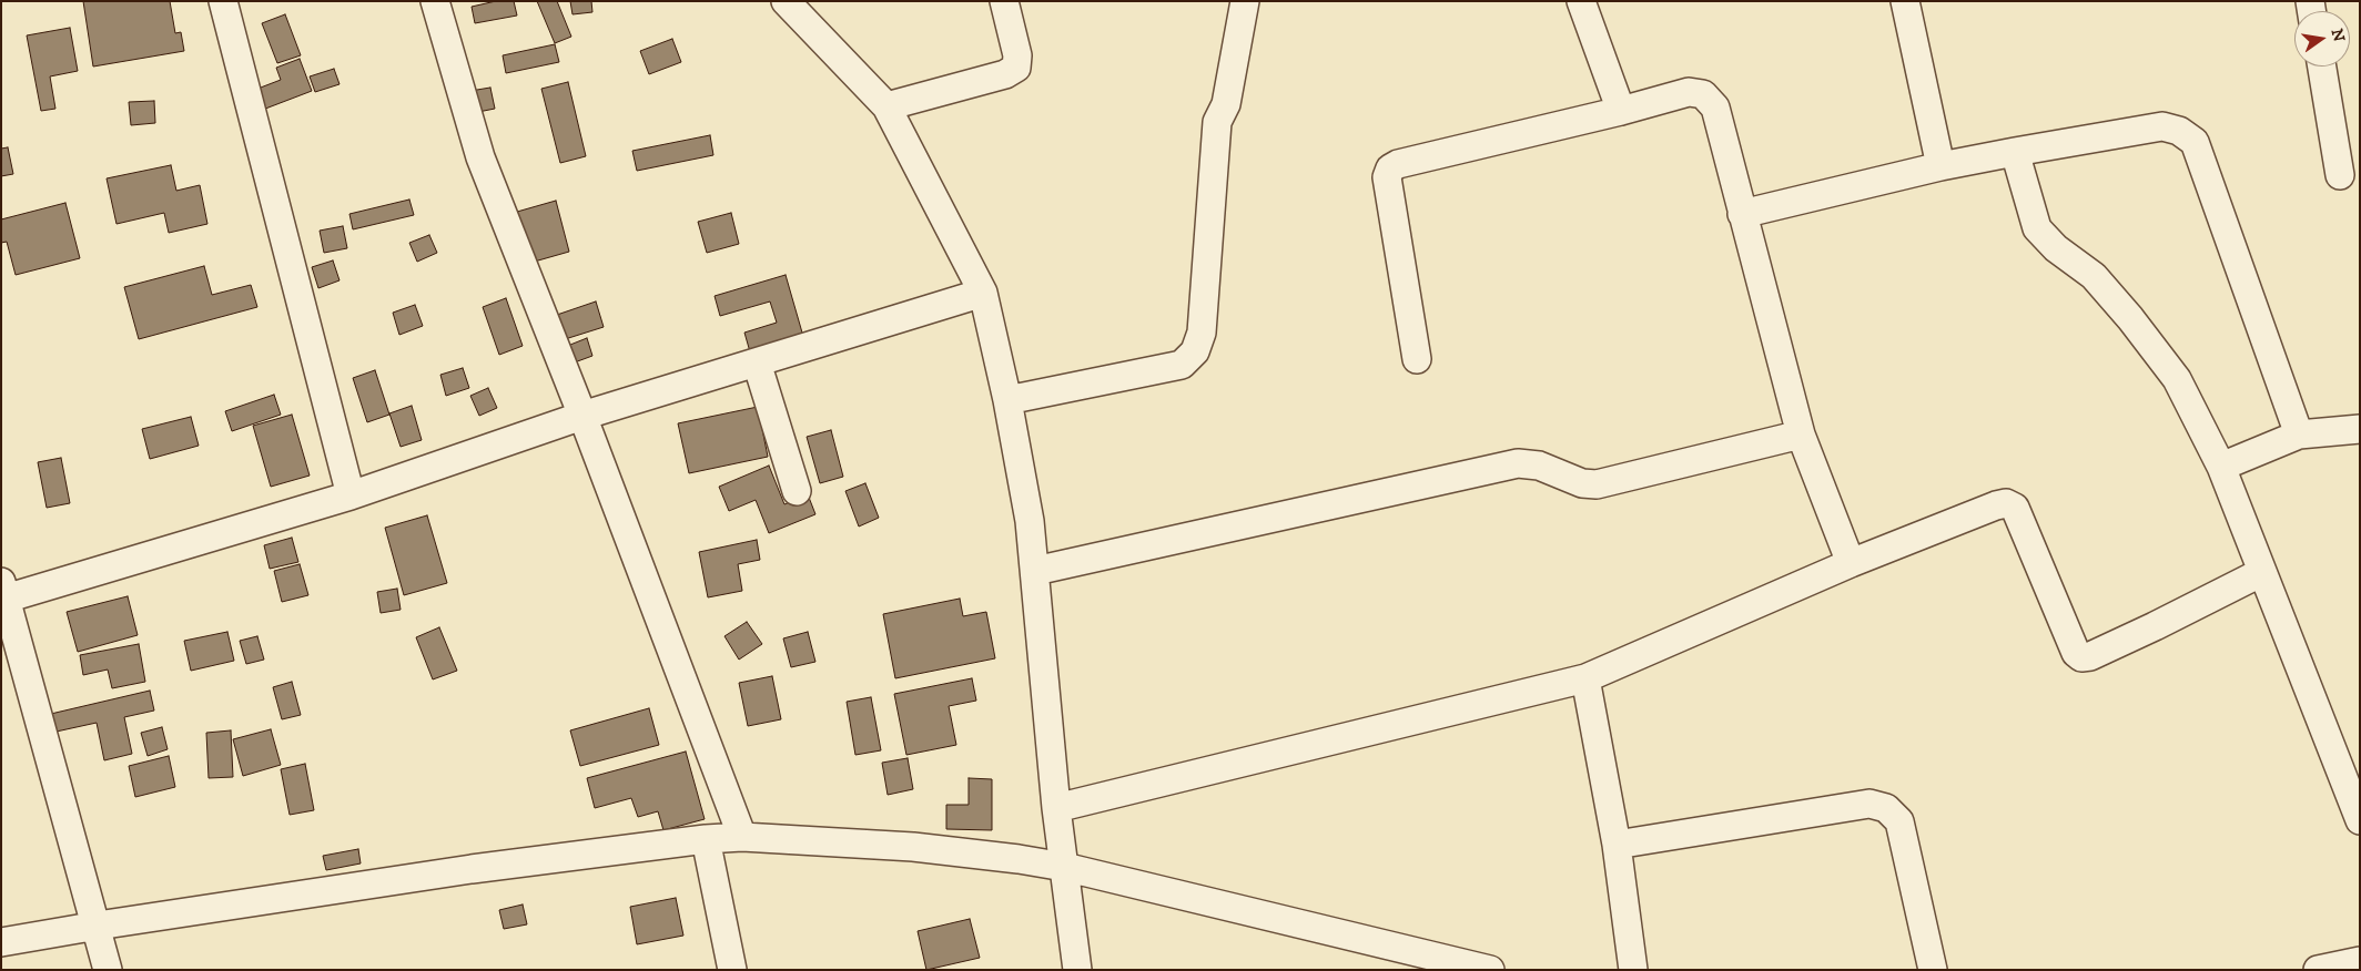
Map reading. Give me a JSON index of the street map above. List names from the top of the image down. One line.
{"north":"right"}
